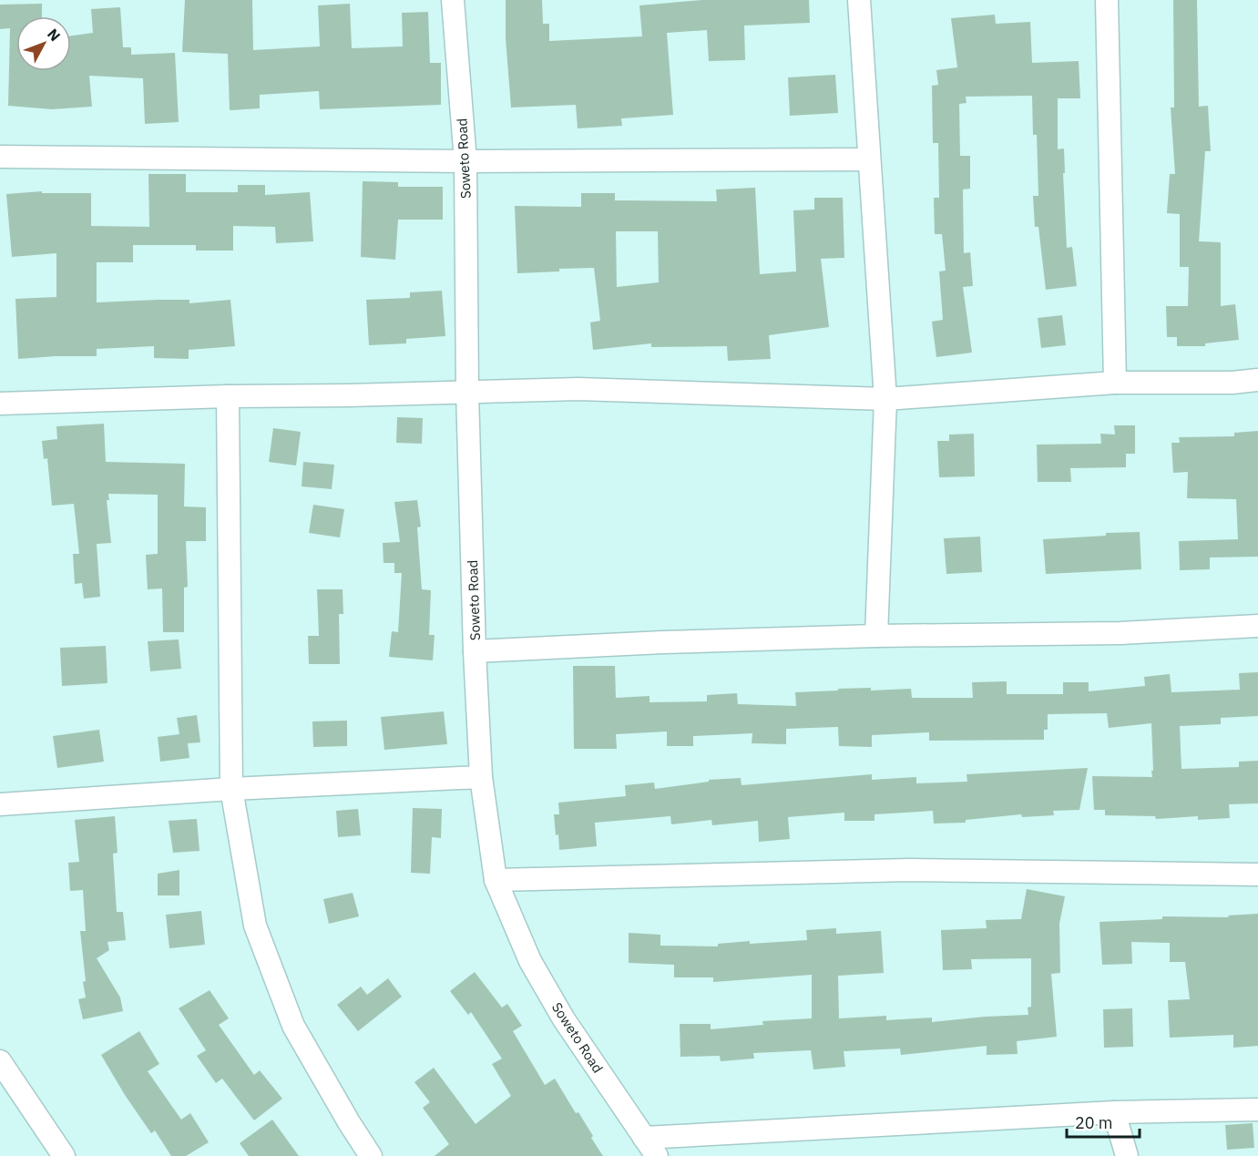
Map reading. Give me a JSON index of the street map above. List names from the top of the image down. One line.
{"streets":{"street":["Soweto Road"]},"scale_bar":"20 m","north":"top right"}
